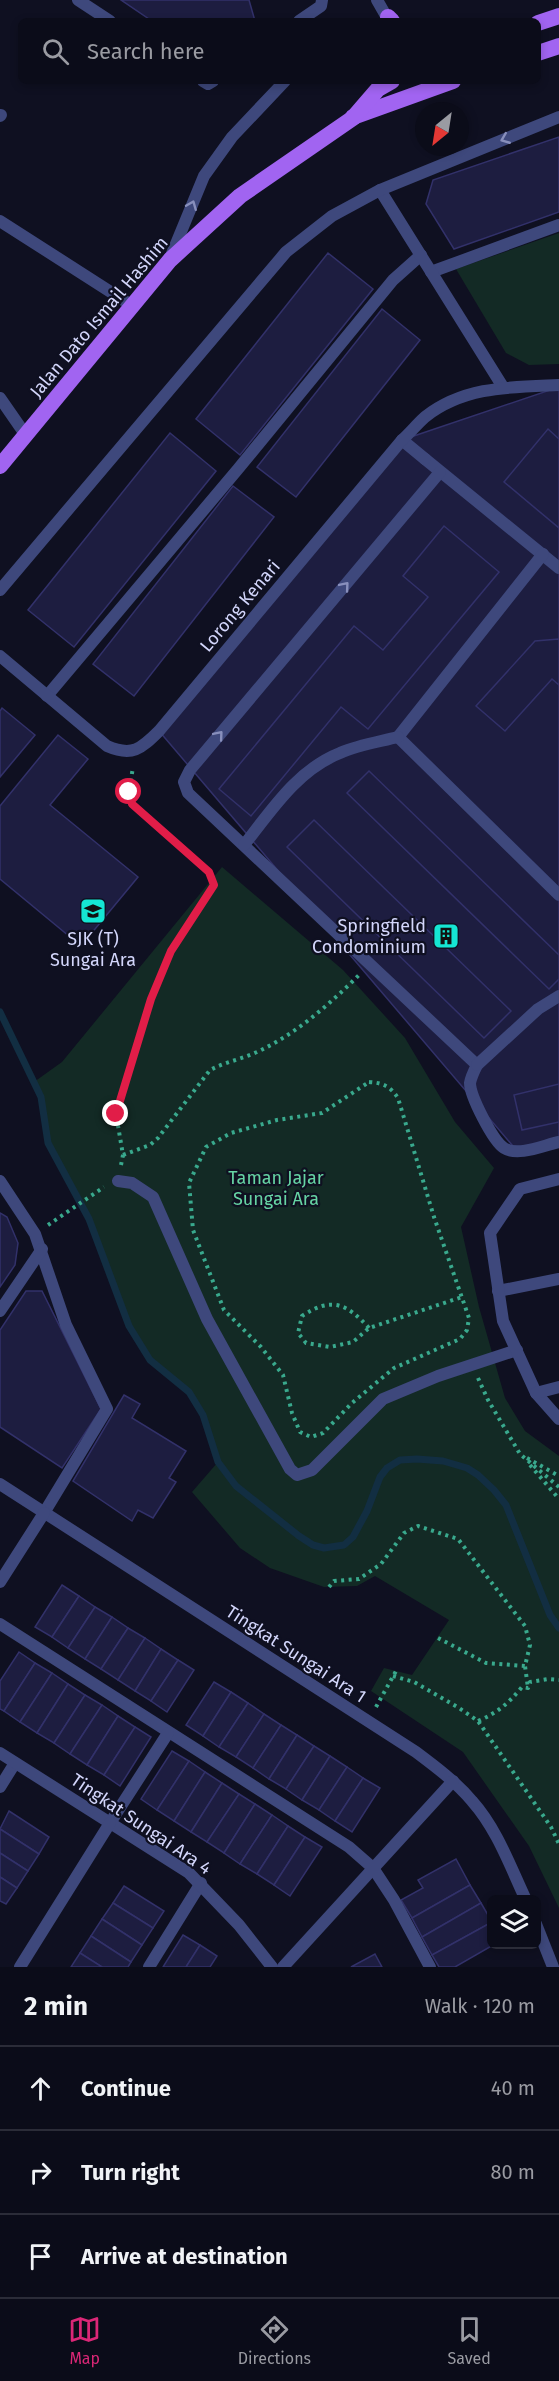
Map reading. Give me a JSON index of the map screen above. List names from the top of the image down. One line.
{"streets":{"main road":["Jalan Dato Ismail Hashim"],"street":["Lorong Kenari","Tingkat Sungai Ara 1","Tingkat Sungai Ara 4"]},"parks":["Taman Jajar Sungai Ara"],"places":{"school or university":["SJK (T) Sungai Ara"],"building":["Springfield Condominium"]},"north":"bottom left","page":{"search":"Search here","heading":["2 min","Walk · 120 m"],"list":[["Continue","40 m"],["Turn right","80 m"],"Arrive at destination"],"nav":["Map","Directions","Saved"]}}
